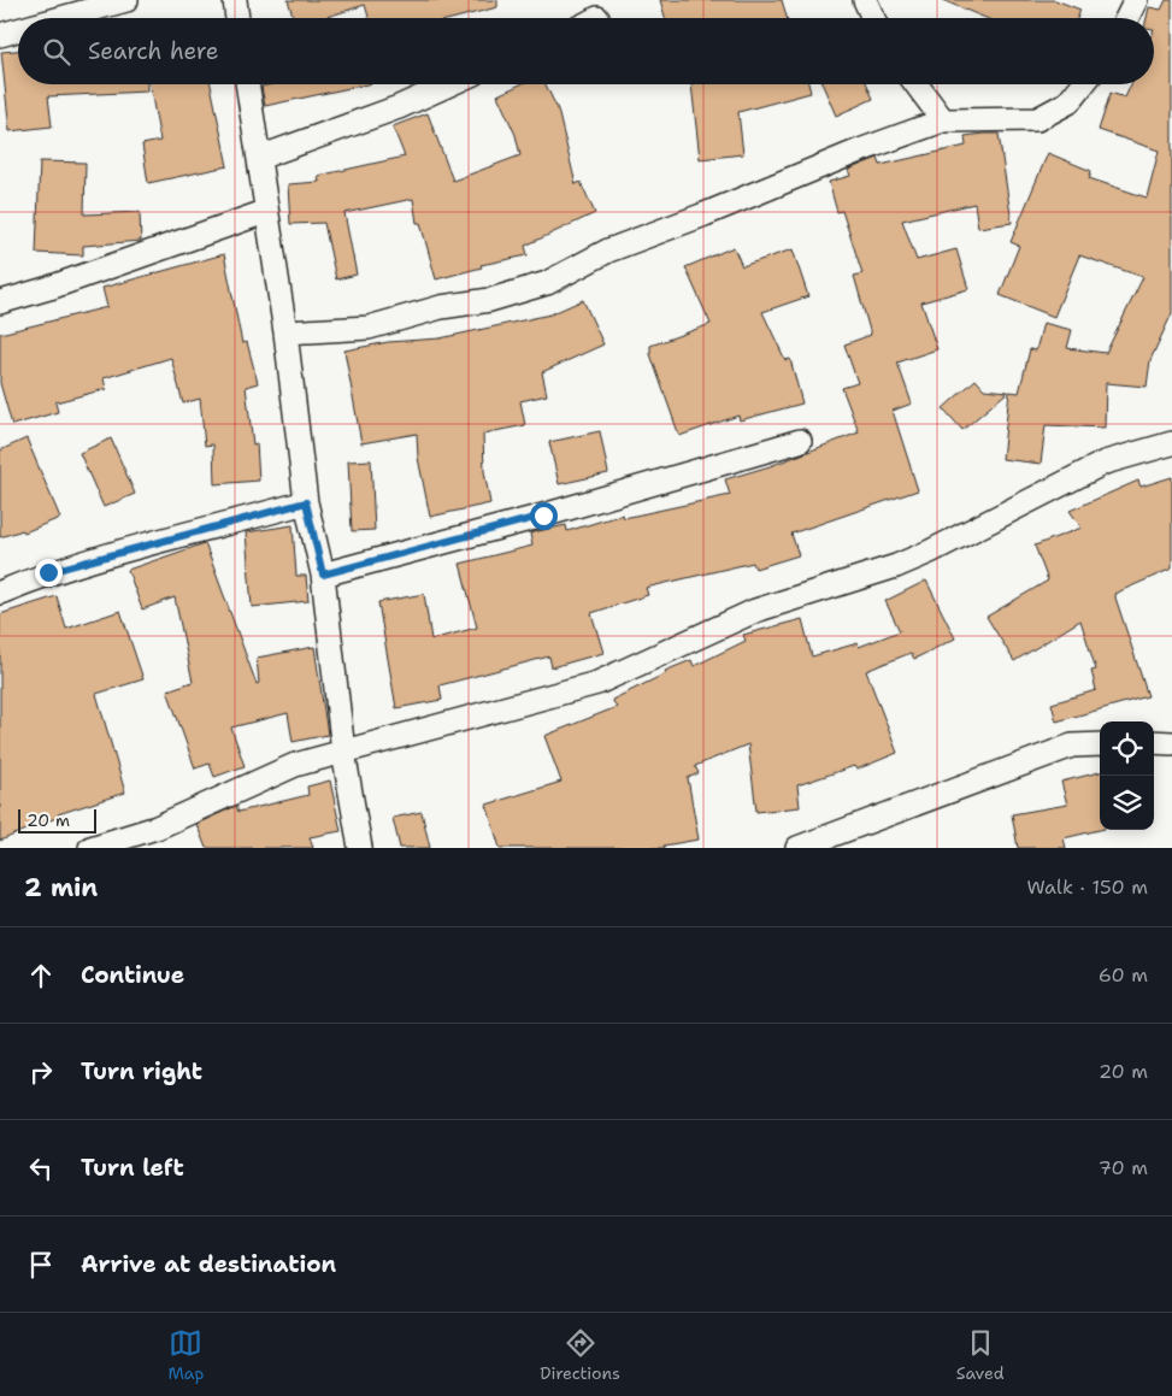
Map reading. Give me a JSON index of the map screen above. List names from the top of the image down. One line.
{"scale_bar":"20 m","page":{"search":"Search here","scale":"20 m","heading":["2 min","Walk · 150 m"],"list":[["Continue","60 m"],["Turn right","20 m"],["Turn left","70 m"],"Arrive at destination"],"nav":["Map","Directions","Saved"]}}
